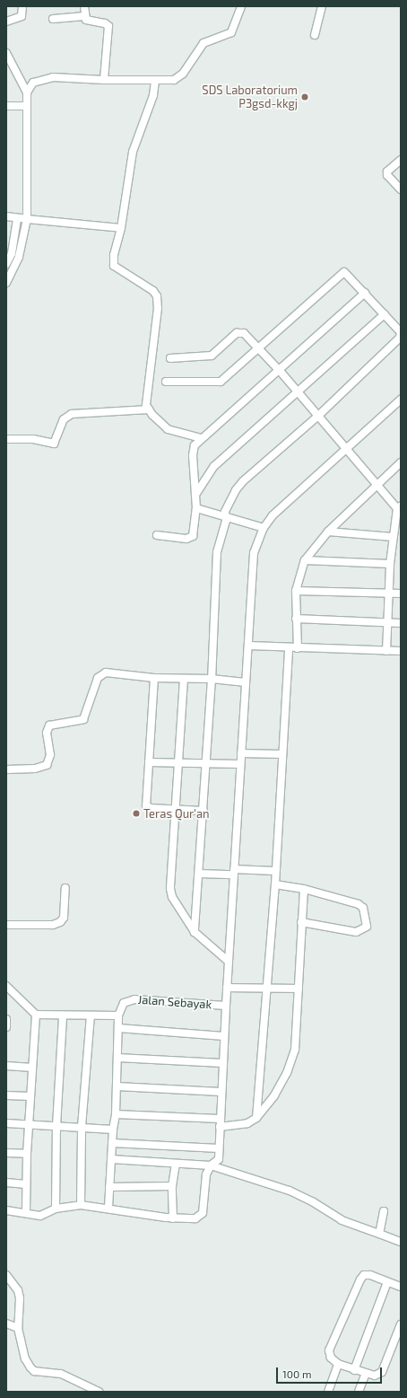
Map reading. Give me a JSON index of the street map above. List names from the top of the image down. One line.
{"streets":{"street":["Jalan Sebayak"]},"places":["SDS Laboratorium P3gsd-kkgj","Teras Qur'an"],"scale_bar":"100 m"}
